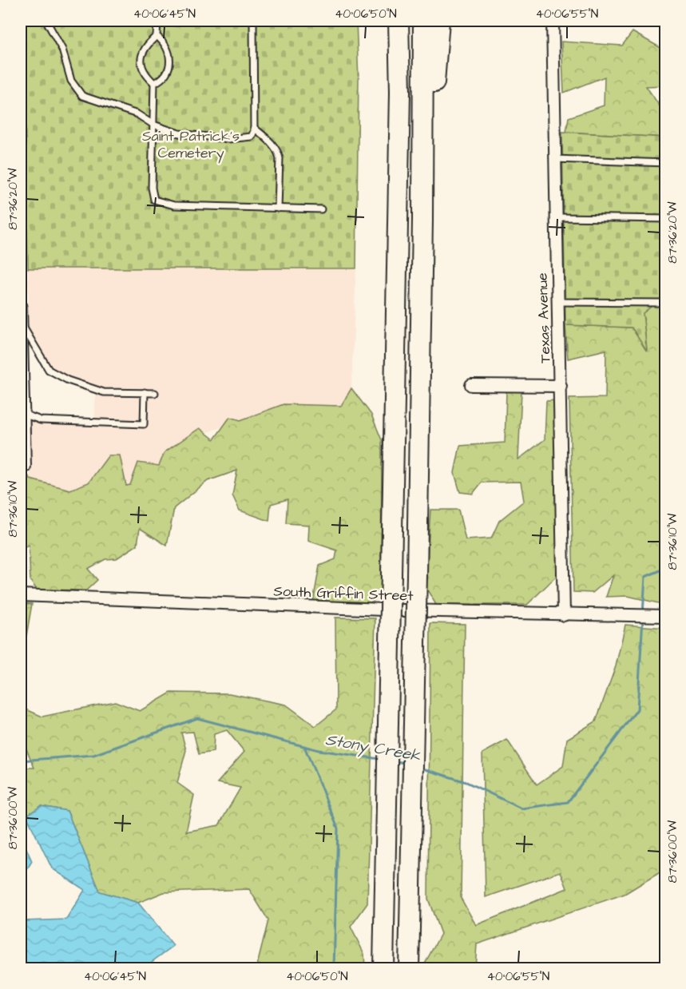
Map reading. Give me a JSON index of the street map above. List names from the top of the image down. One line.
{"streets":{"street":["Texas Avenue","South Griffin Street"]},"crossings":[["Texas Avenue","South Griffin Street"]],"water":["Stony Creek"],"parks":["Saint Patrick's Cemetery"],"coordinates":["40°06'45\"N","40°06'50\"N","40°06'55\"N","87°36'20\"W","87°36'10\"W","87°36'00\"W"]}
